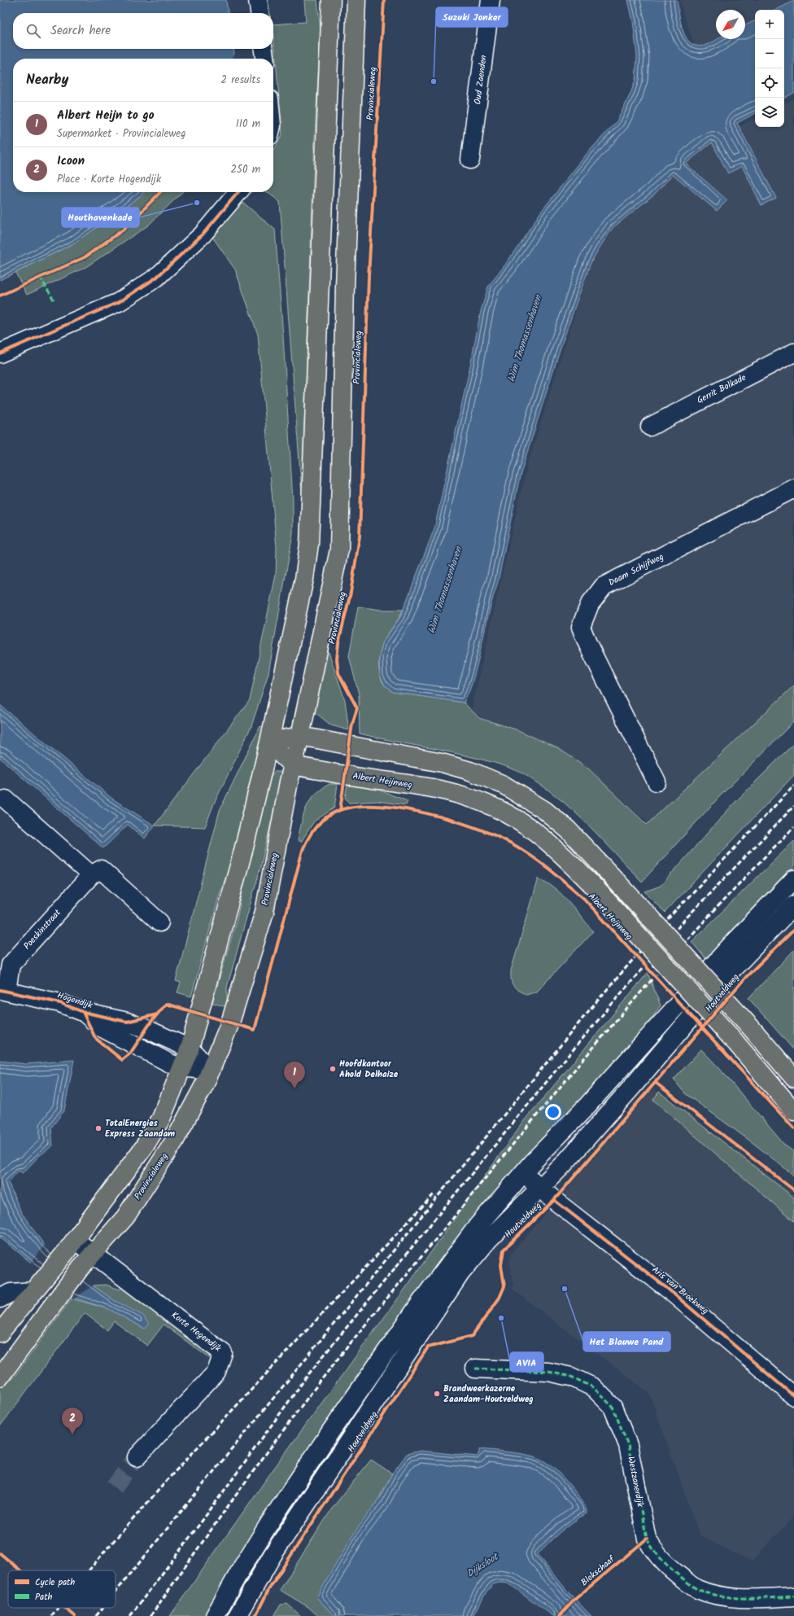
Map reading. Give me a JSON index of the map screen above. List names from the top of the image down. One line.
{"streets":{"main road":["Provincialeweg","Albert Heijnweg"],"street":["Oud Zaenden","Gerrit Bolkade","Daam Schijfweg","Poeskinstraat","Houtveldweg","Hogendijk","Aris van Broekweg","Korte Hogendijk","Westzanerdijk"],"cycle path":["Blokschaaf"]},"crossings":[["Provincialeweg","Albert Heijnweg"],["Provincialeweg","Hogendijk"],["Provincialeweg","Korte Hogendijk"],["Poeskinstraat","Hogendijk"],["Houtveldweg","Aris van Broekweg"]],"water":["Wim Thomassenhaven","Dijksloot"],"places":["Suzuki Jonker","Houthavenkade","Hoofdkantoor Ahold Delhaize","TotalEnergies Express Zaandam","Het Blauwe Pand","AVIA","Brandweerkazerne Zaandam-Houtveldweg"],"legend":["Cycle path","Path"],"north":"bottom left","page":{"map_buttons":["+","−"],"search":"Search here","heading":["Nearby","2 results"],"list":[{"mark":"1","name":"Albert Heijn to go","note":"Supermarket · Provincialeweg","value":"110 m"},{"mark":"2","name":"Icoon","note":"Place · Korte Hogendijk","value":"250 m"}],"pins":["1","2"]}}
